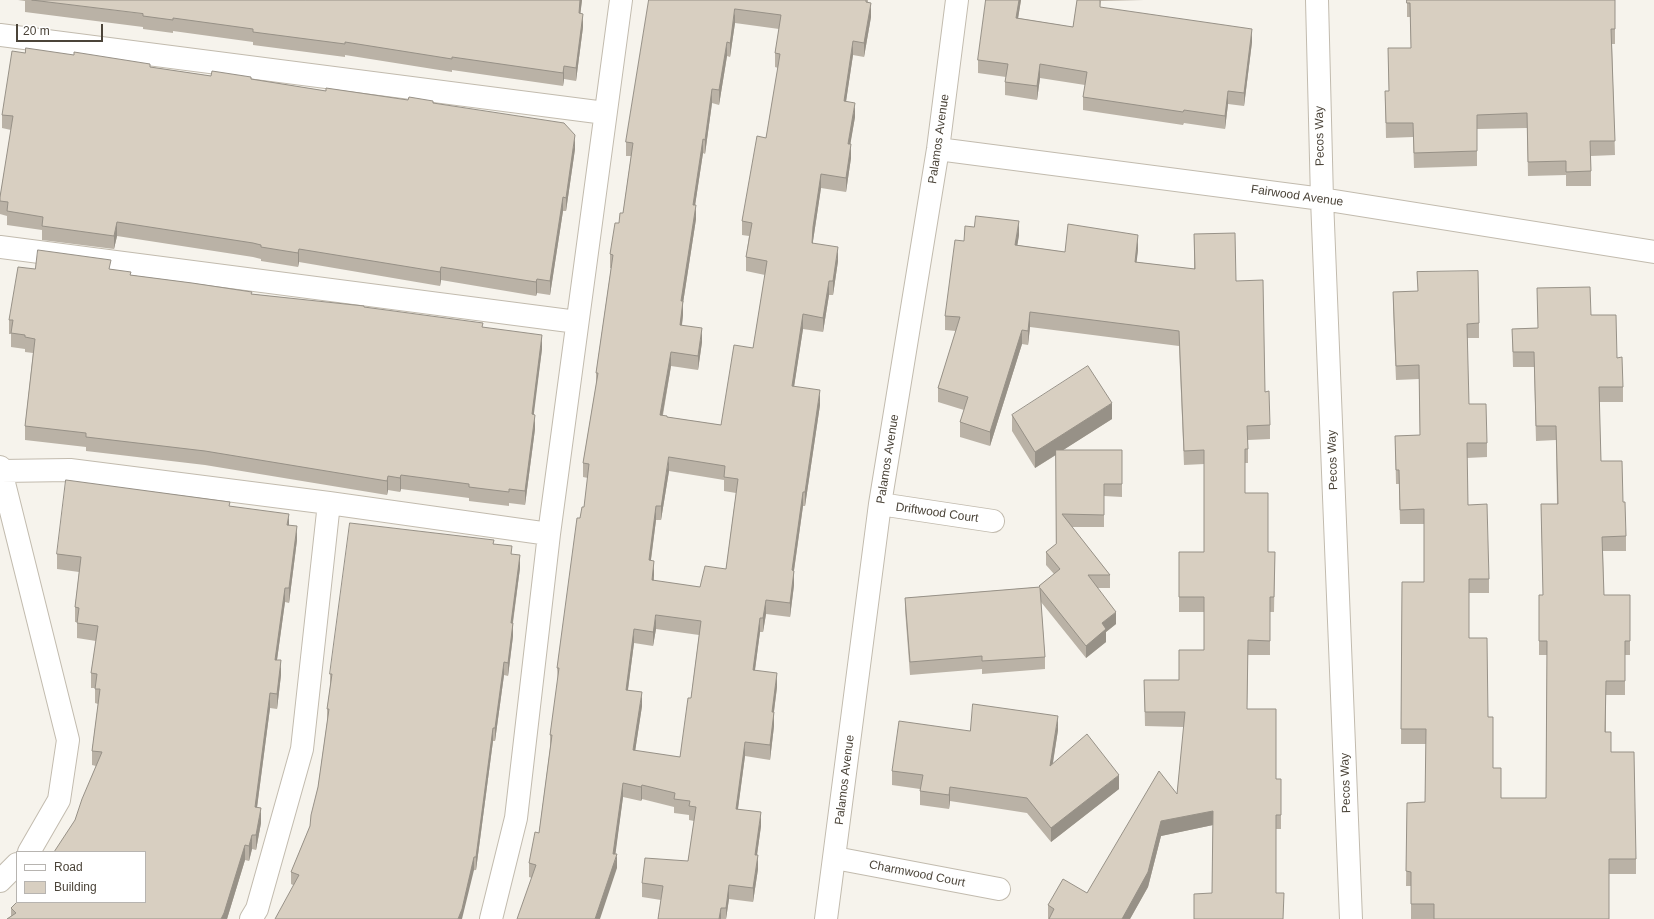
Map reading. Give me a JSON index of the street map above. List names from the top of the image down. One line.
{"streets":{"street":["Pecos Way","Palamos Avenue","Fairwood Avenue","Driftwood Court","Charmwood Court"]},"crossings":[["Pecos Way","Fairwood Avenue"],["Palamos Avenue","Fairwood Avenue"],["Palamos Avenue","Driftwood Court"],["Palamos Avenue","Charmwood Court"]],"legend":["Road","Building"],"scale_bar":"20 m"}
